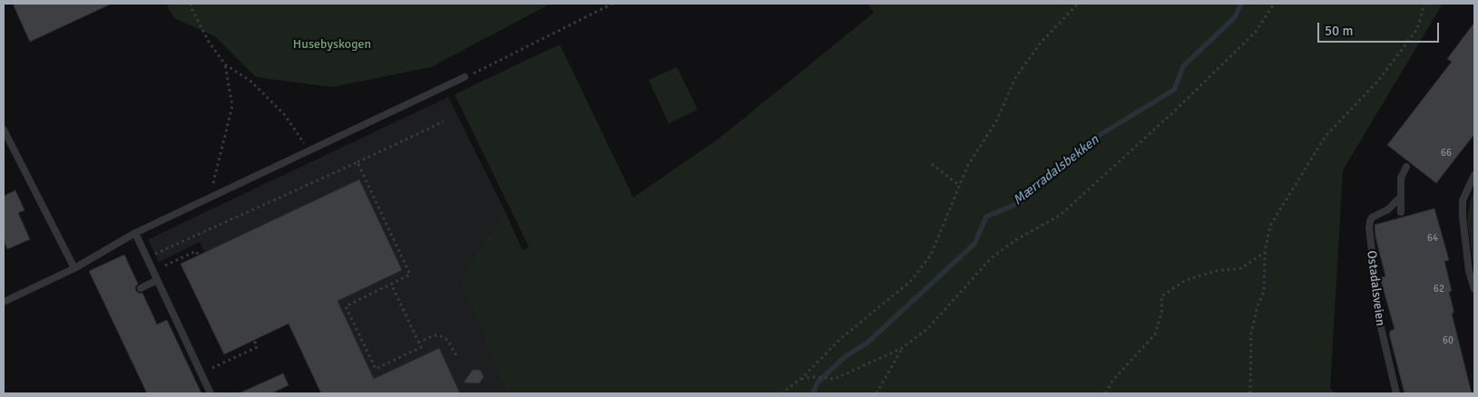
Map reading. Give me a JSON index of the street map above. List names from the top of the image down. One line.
{"streets":{"lane":["Ostadalsveien"]},"water":["Mærradalsbekken"],"parks":["Husebyskogen"],"house_numbers":["66","64","62","60"],"scale_bar":"50 m"}
